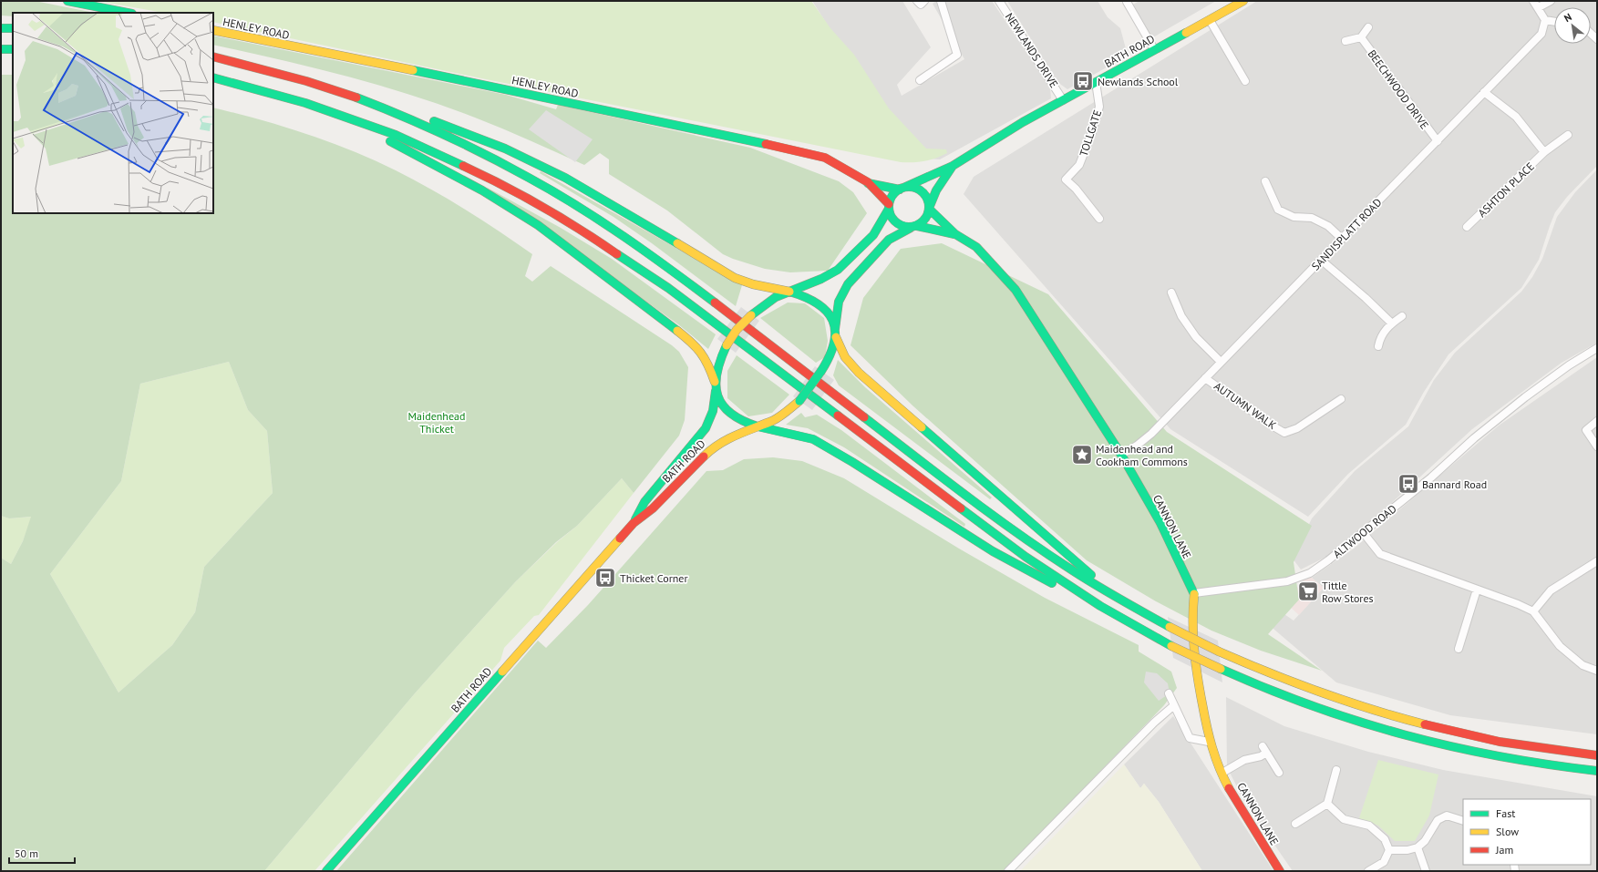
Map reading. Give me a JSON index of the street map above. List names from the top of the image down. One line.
{"streets":{"main road":["HENLEY ROAD","BATH ROAD","CANNON LANE"],"street":["NEWLANDS DRIVE","BEECHWOOD DRIVE","TOLLGATE","ASHTON PLACE","SANDISPLATT ROAD","AUTUMN WALK","ALTWOOD ROAD"]},"crossings":[["HENLEY ROAD","BATH ROAD"],["HENLEY ROAD","CANNON LANE"],["NEWLANDS DRIVE","BATH ROAD"],["BATH ROAD","TOLLGATE"],["BATH ROAD","CANNON LANE"],["BEECHWOOD DRIVE","SANDISPLATT ROAD"],["SANDISPLATT ROAD","AUTUMN WALK"],["SANDISPLATT ROAD","CANNON LANE"],["CANNON LANE","ALTWOOD ROAD"]],"parks":["Maidenhead Thicket"],"places":{"bus stop":["Newlands School","Bannard Road","Thicket Corner"],"place":["Maidenhead and Cookham Commons"],"supermarket":["Tittle Row Stores"]},"legend":["Fast","Slow","Jam"],"scale_bar":"50 m","north":"top left"}
